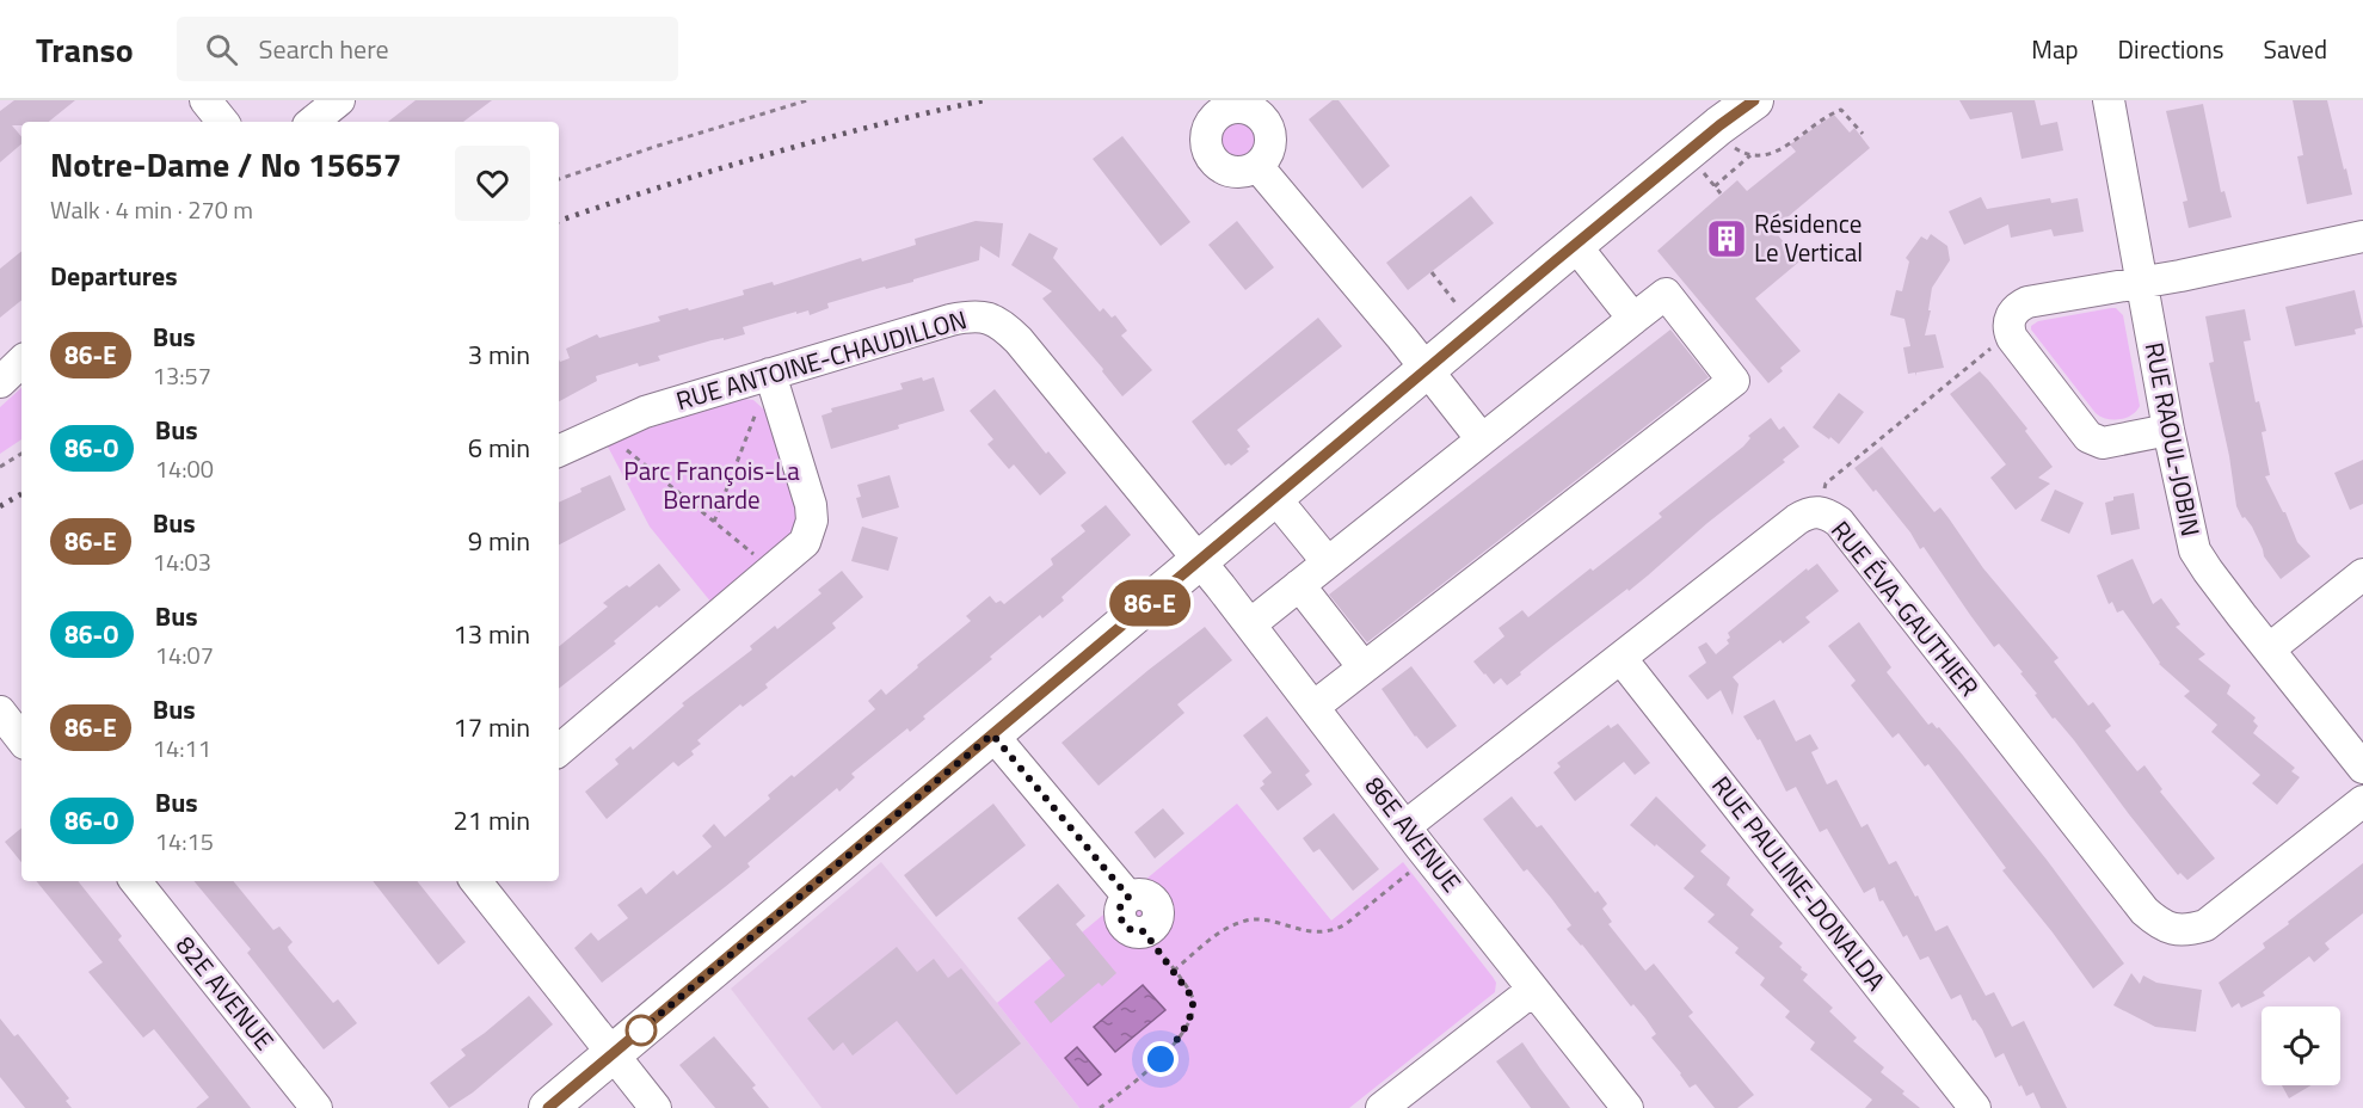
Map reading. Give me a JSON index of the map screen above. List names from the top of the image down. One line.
{"streets":{"street":["RUE ANTOINE-CHAUDILLON","RUE RAOUL-JOBIN","RUE ÉVA-GAUTHIER","86E AVENUE","RUE PAULINE-DONALDA","82E AVENUE"]},"crossings":[["RUE ANTOINE-CHAUDILLON","86E AVENUE"],["RUE ÉVA-GAUTHIER","86E AVENUE"],["RUE ÉVA-GAUTHIER","RUE PAULINE-DONALDA"]],"parks":["Parc François-La Bernarde"],"places":{"building":["Résidence Le Vertical"]},"lines":["bus line 86-E"],"page":{"header":"Transo","search":"Search here","nav":["Map","Directions","Saved"],"on_map":"86-E","heading":[["Notre-Dame / No 15657","Walk · 4 min · 270 m"],"Departures"],"list":[{"mark":"86-E","name":"Bus","note":"13:57","value":"3 min"},{"mark":"86-O","name":"Bus","note":"14:00","value":"6 min"},{"mark":"86-E","name":"Bus","note":"14:03","value":"9 min"},{"mark":"86-O","name":"Bus","note":"14:07","value":"13 min"},{"mark":"86-E","name":"Bus","note":"14:11","value":"17 min"},{"mark":"86-O","name":"Bus","note":"14:15","value":"21 min"}]}}
